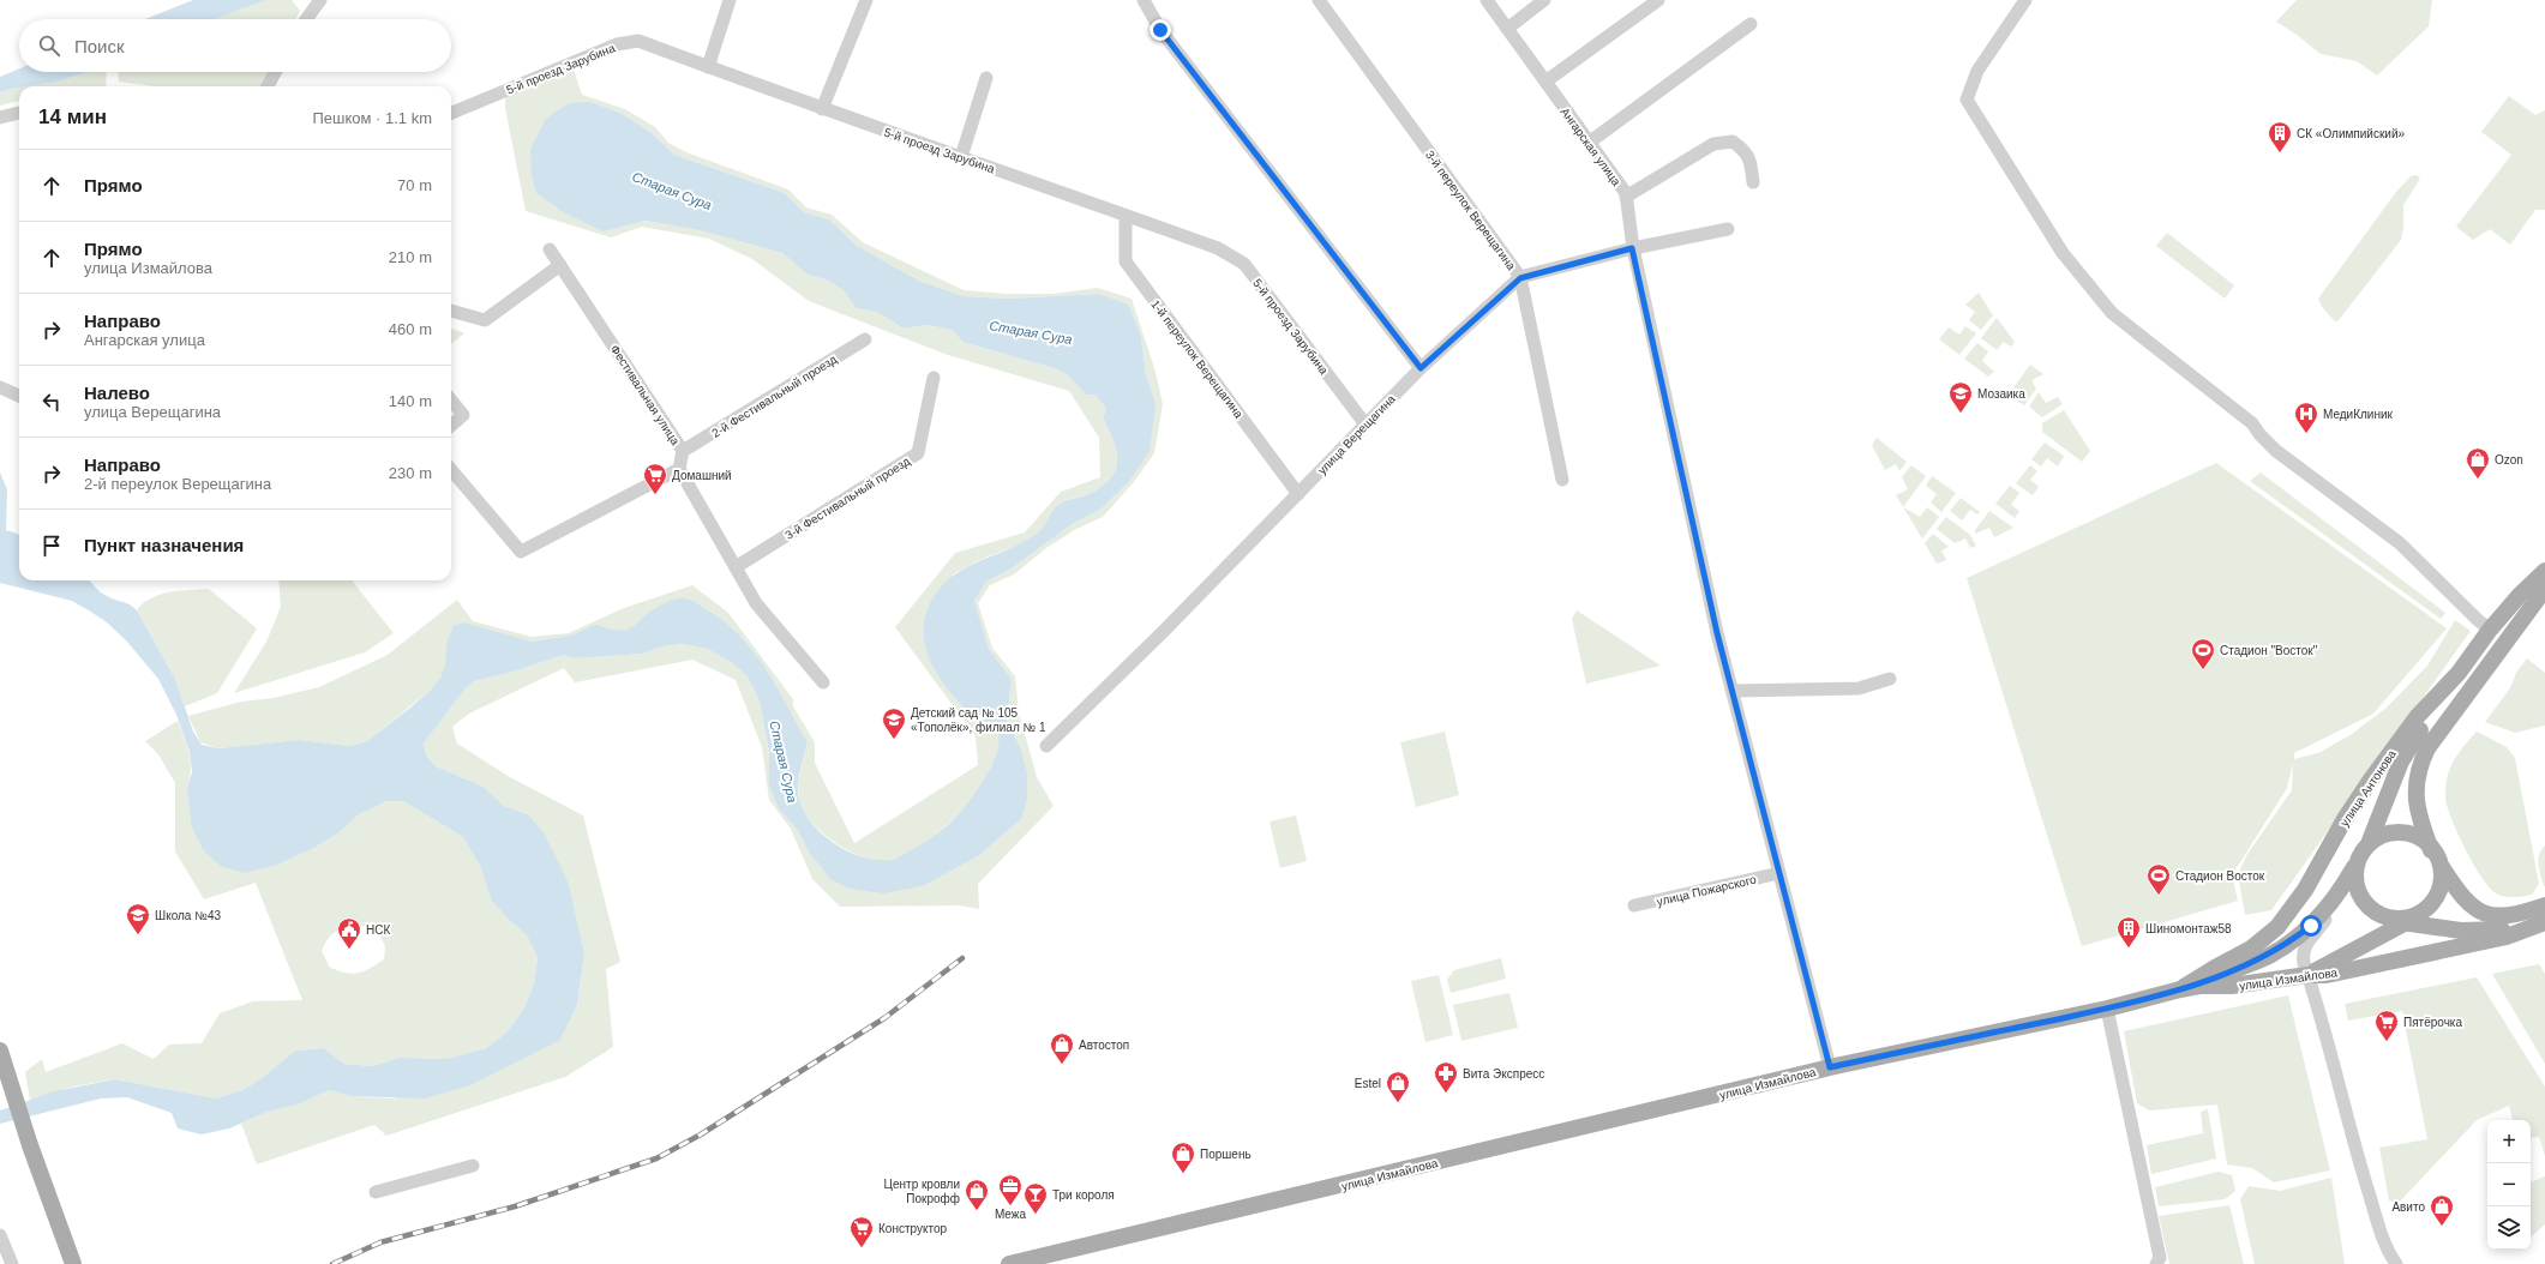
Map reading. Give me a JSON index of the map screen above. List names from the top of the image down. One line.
{"streets":{"main road":["улица Антонова","улица Измайлова"],"street":["5-й проезд Зарубина","Ангарская улица","3-й переулок Верещагина","1-й переулок Верещагина","Фестивальная улица","2-й Фестивальный проезд","улица Верещагина","3-й Фестивальный проезд","улица Пожарского"]},"crossings":[["5-й проезд Зарубина","1-й переулок Верещагина"],["5-й проезд Зарубина","улица Верещагина"],["Ангарская улица","улица Верещагина"],["Ангарская улица","улица Пожарского"],["Ангарская улица","улица Измайлова"],["3-й переулок Верещагина","улица Верещагина"],["1-й переулок Верещагина","улица Верещагина"],["Фестивальная улица","2-й Фестивальный проезд"],["улица Антонова","улица Измайлова"]],"water":["Старая Сура"],"places":{"building":["СК «Олимпийский»","Шиномонтаж58"],"school or university":["Мозаика","Детский сад № 105 «Тополёк», филиал № 1","Школа №43"],"hospital":["МедиКлиник"],"shop":["Ozon","Автостоп","Estel","Поршень","Центр кровли Покрофф","Авито"],"supermarket":["Домашний","Пятёрочка","Конструктор"],"sports":["Стадион \"Восток\"","Стадион Восток"],"public building":["НСК"],"pharmacy":["Вита Экспресс"],"office":["Межа"],"bar":["Три короля"]},"page":{"search":"Поиск","heading":["14 мин","Пешком · 1.1 km"],"list":[["Прямо","70 m"],["Прямо","улица Измайлова","210 m"],["Направо","Ангарская улица","460 m"],["Налево","улица Верещагина","140 m"],["Направо","2-й переулок Верещагина","230 m"],"Пункт назначения"],"map_buttons":["+","−"]}}
